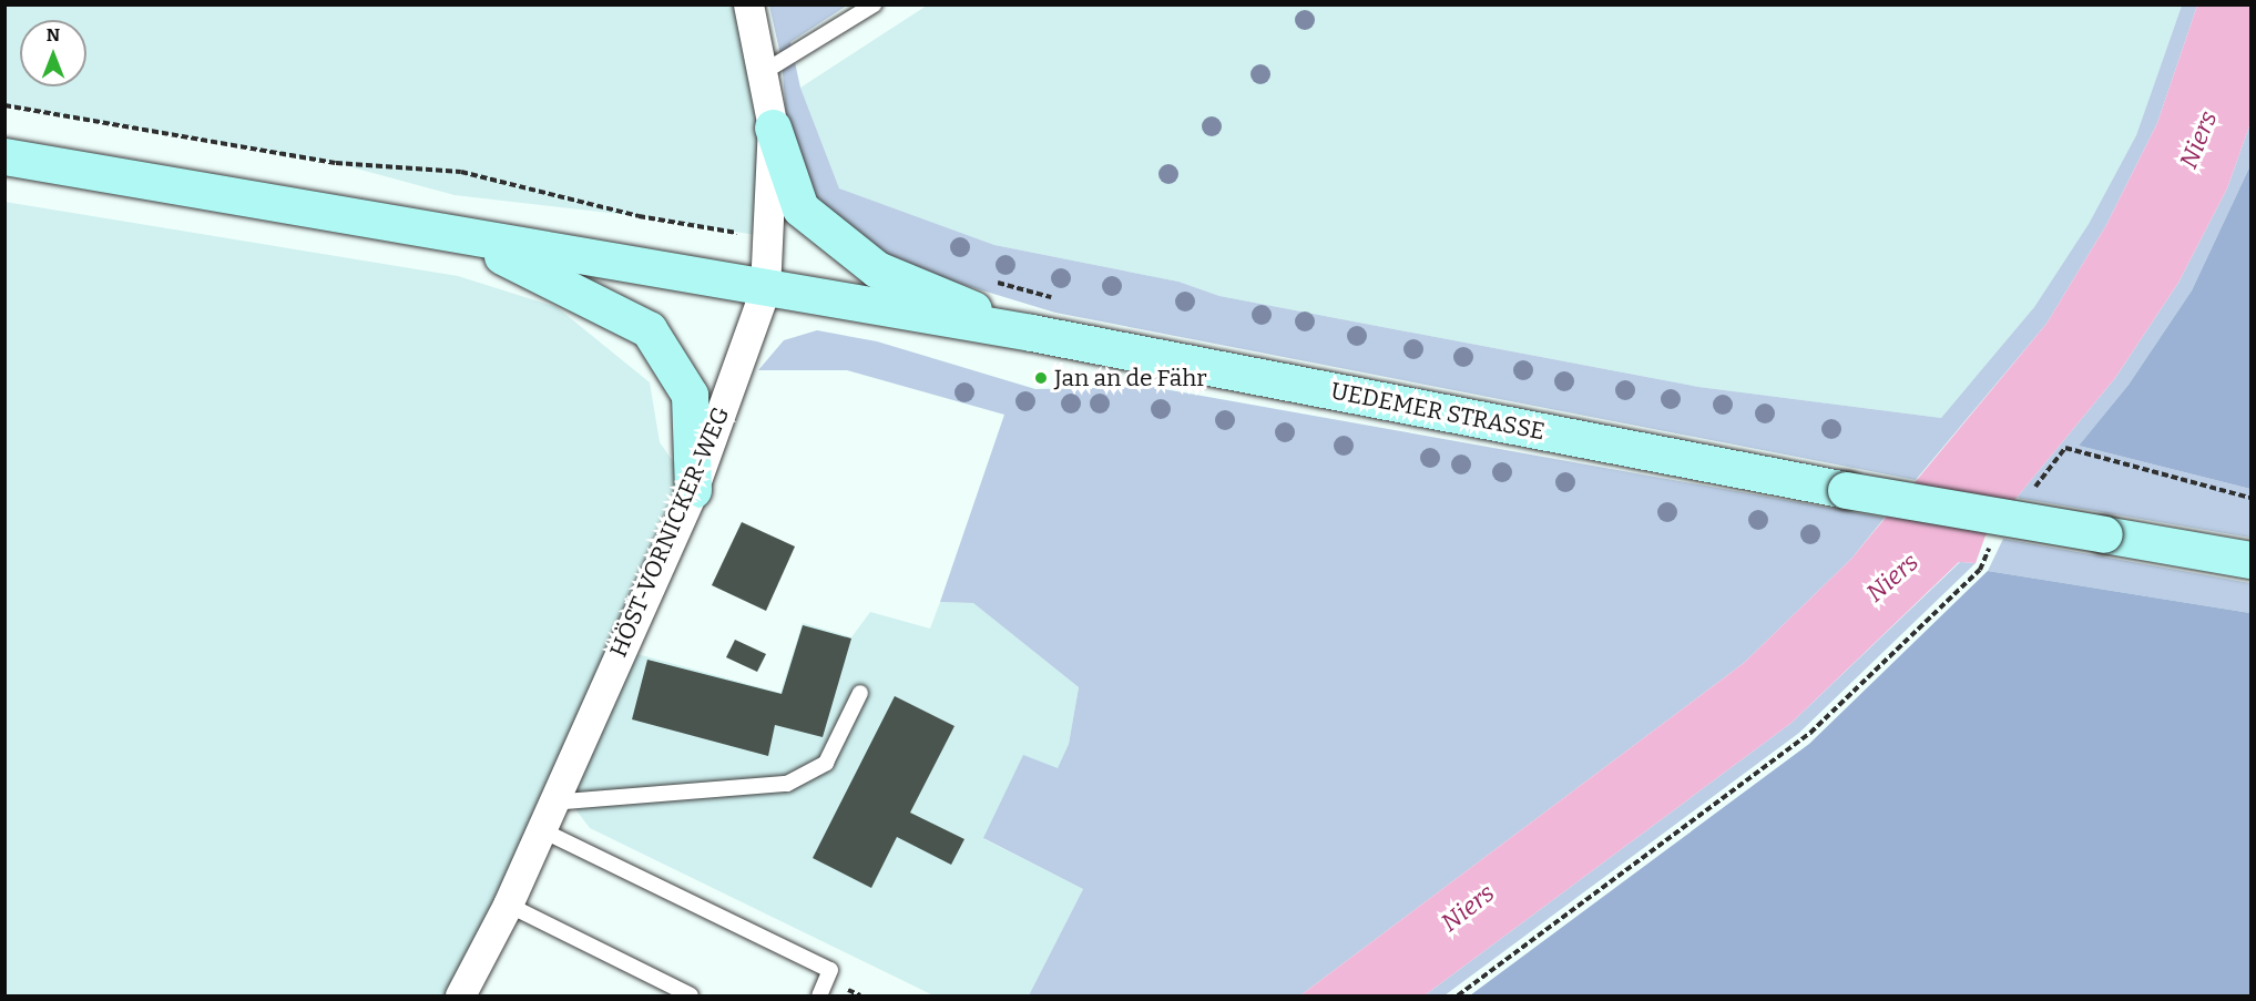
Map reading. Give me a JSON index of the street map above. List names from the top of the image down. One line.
{"streets":{"main road":["UEDEMER STRASSE"],"street":["HÖST-VORNICKER-WEG"]},"water":["Niers"],"places":["Jan an de Fähr"],"north":"top"}
